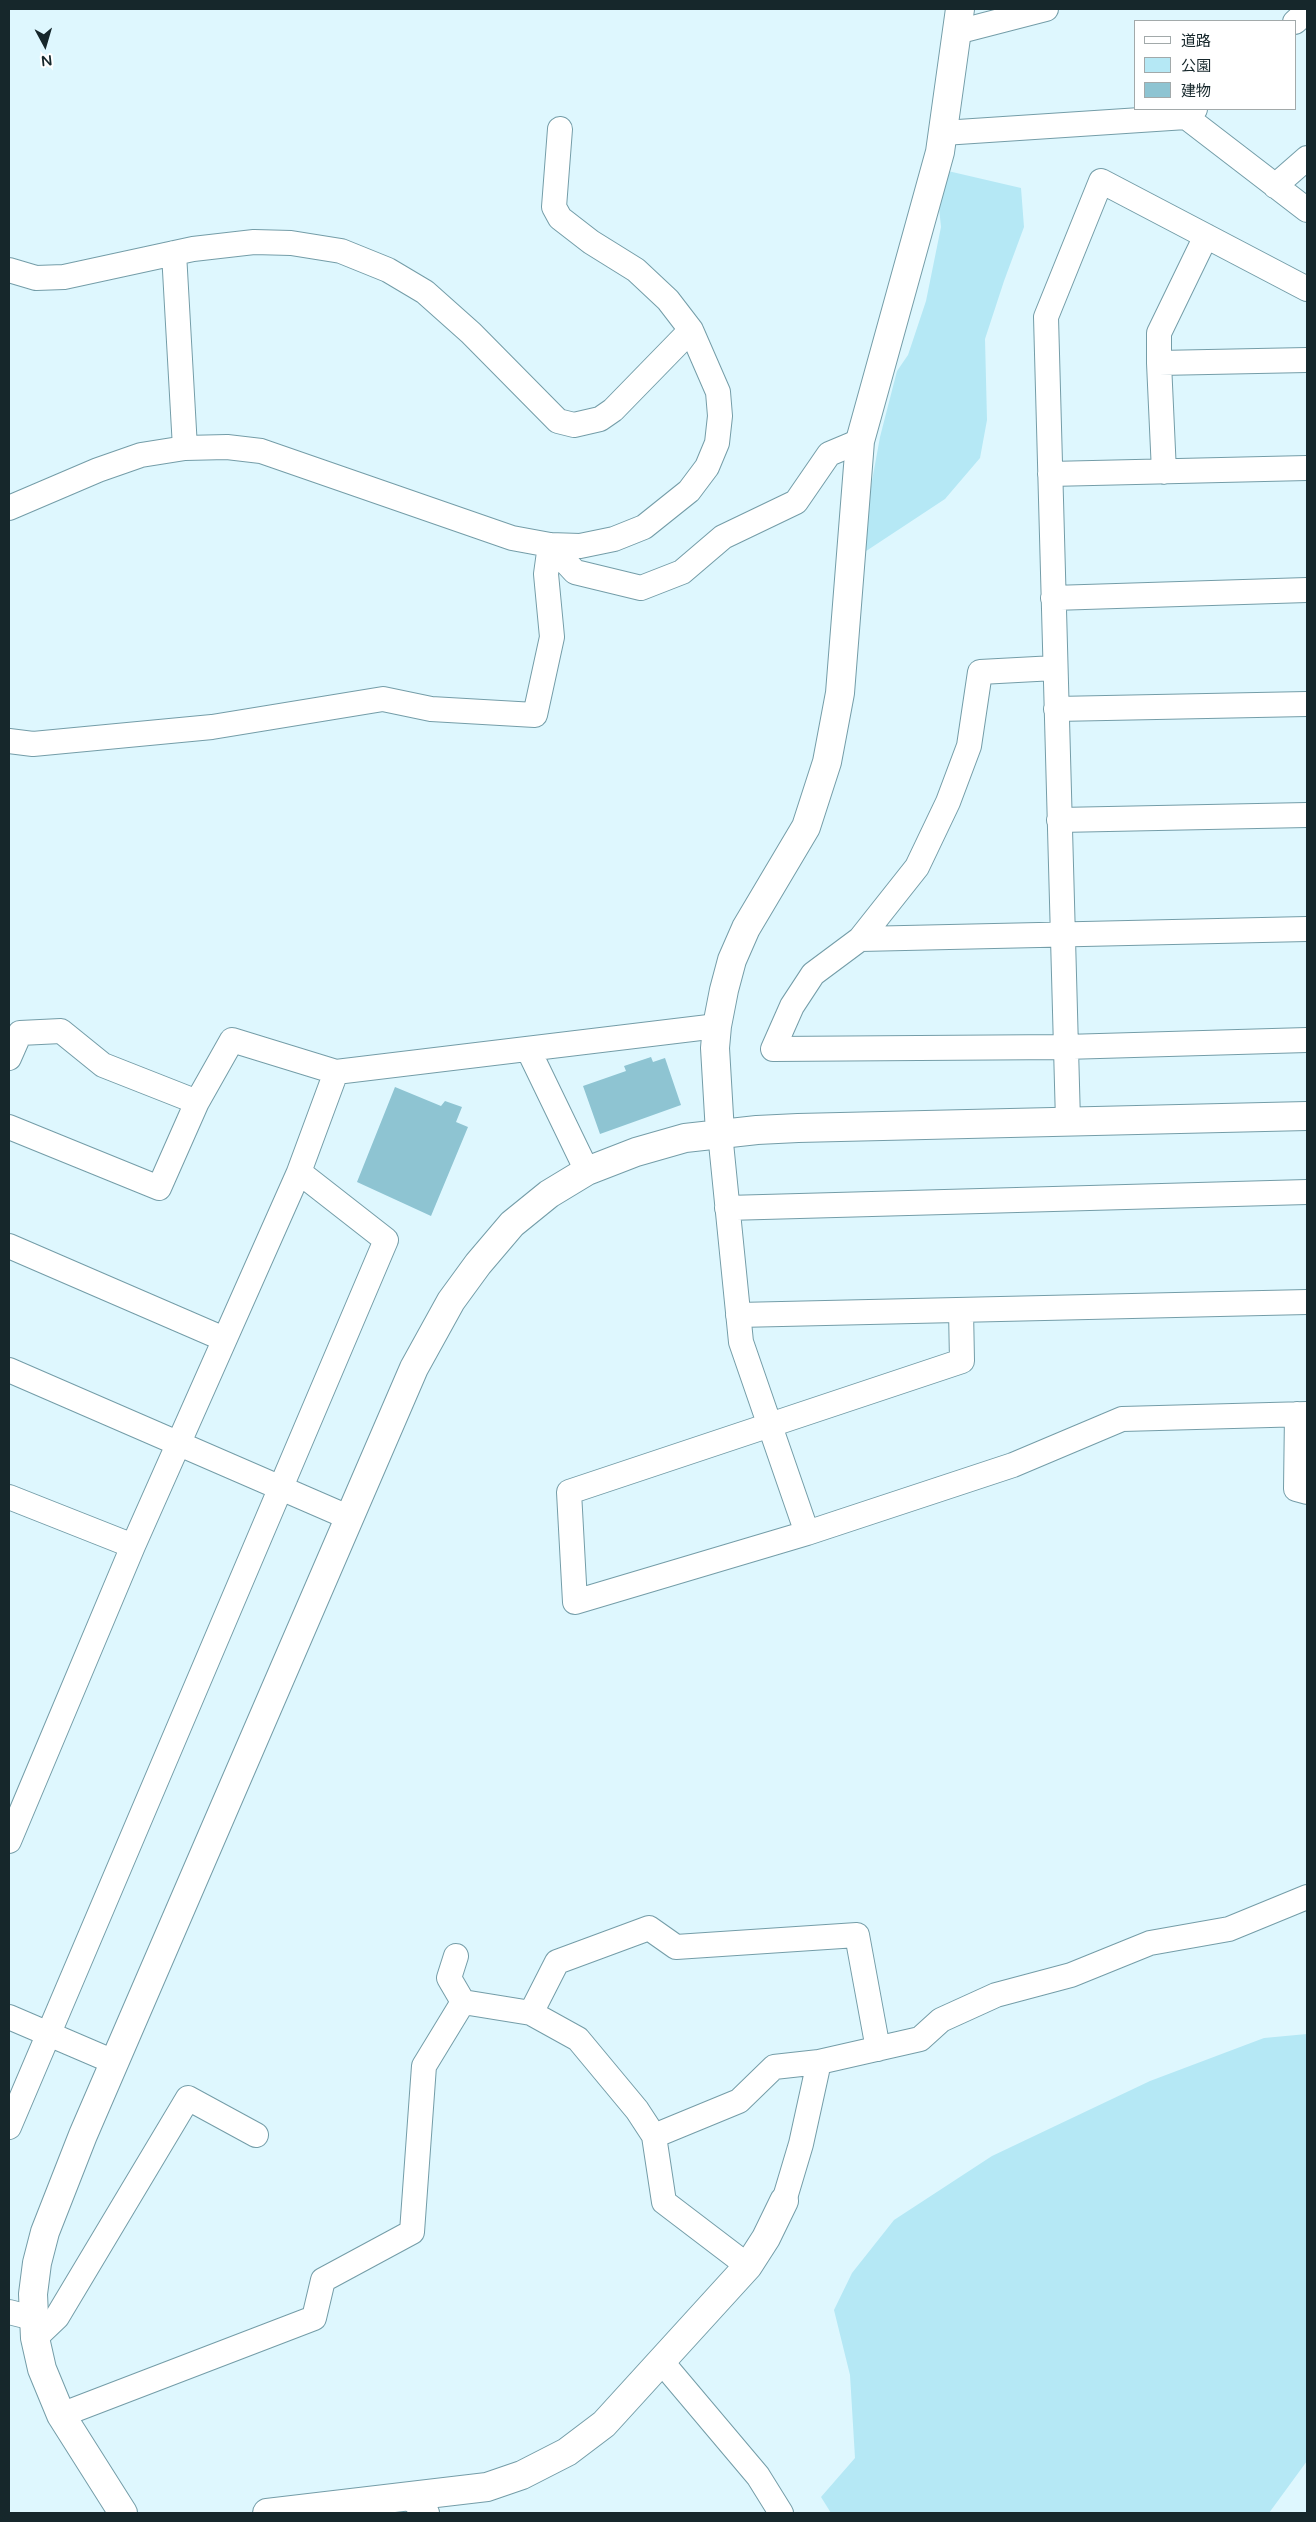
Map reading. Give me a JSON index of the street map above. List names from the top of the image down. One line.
{"legend":["道路","公園","建物"],"north":"bottom"}
